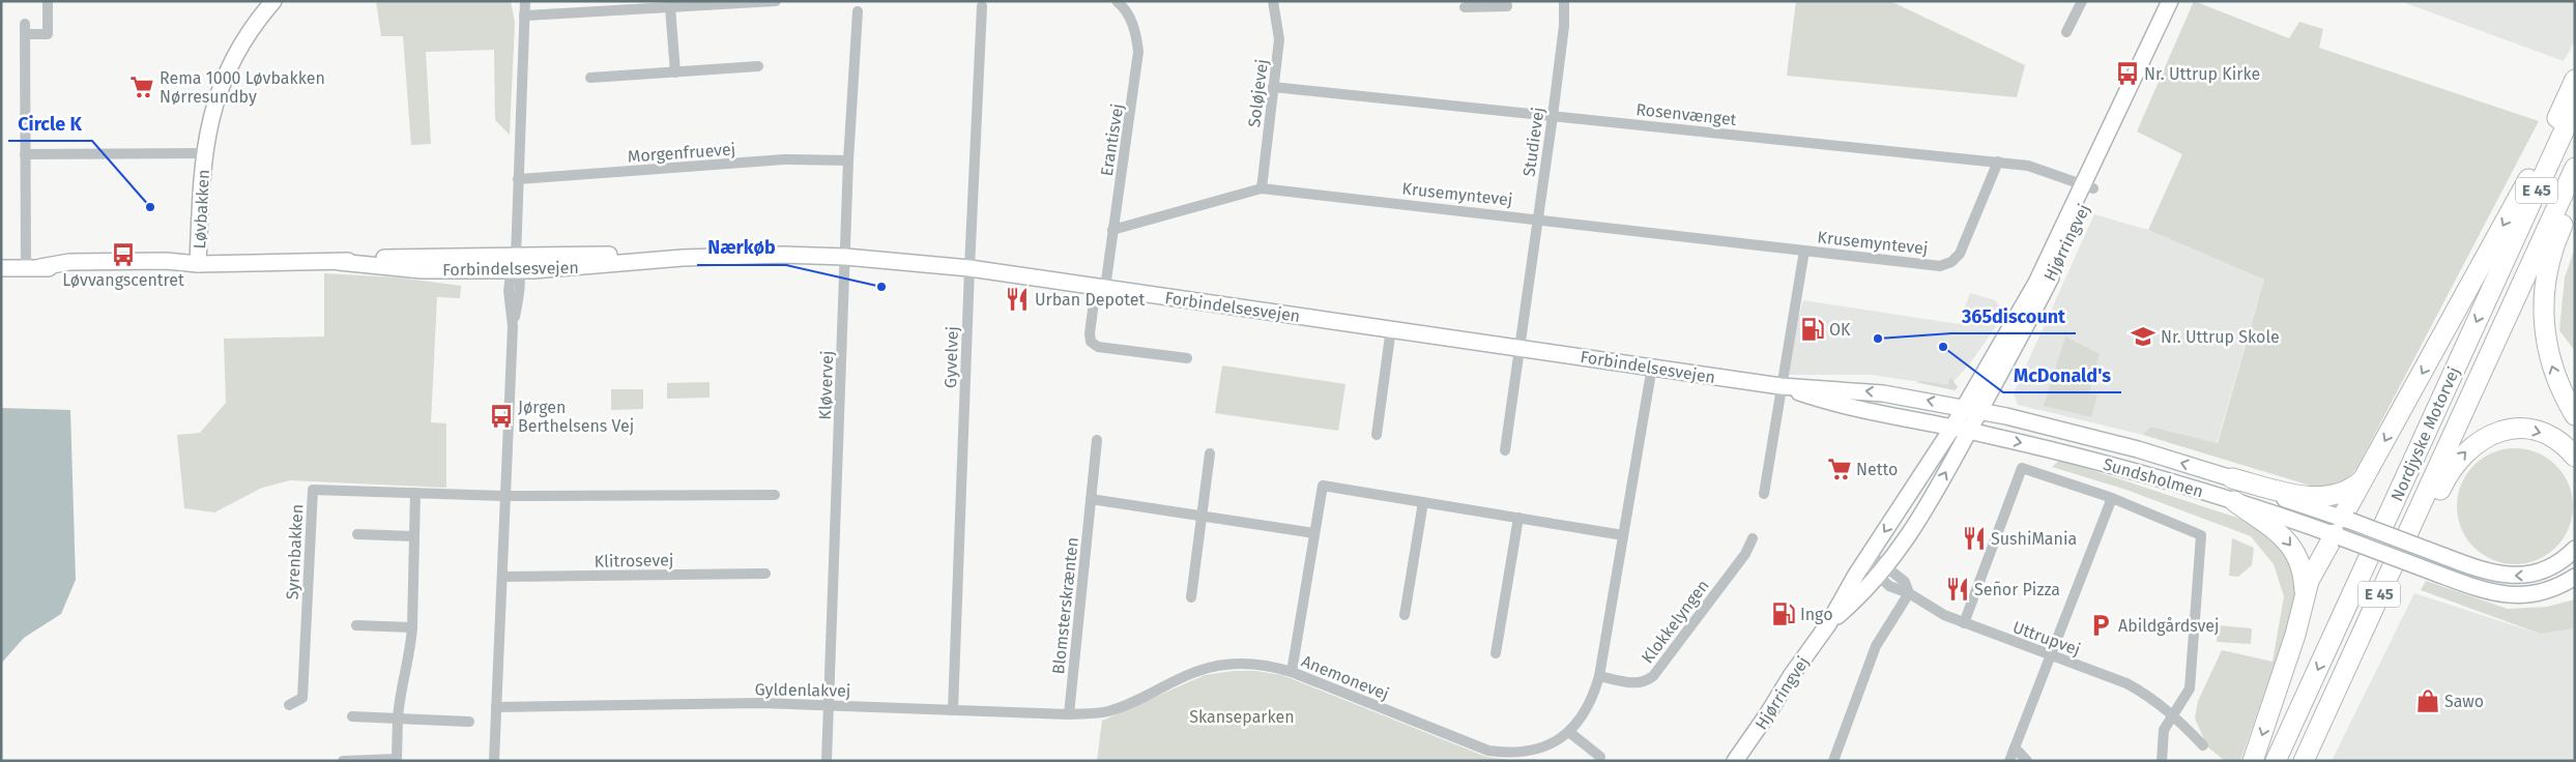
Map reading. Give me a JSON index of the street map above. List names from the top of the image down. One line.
{"streets":{"highway":["E 45","Nordjyske Motorvej"],"street":["Soløjevej","Rosenvænget","Erantisvej","Studievej","Morgenfruevej","Krusemyntevej","Løvbakken","Hjørringvej","Forbindelsesvejen","Gyvelvej","Kløvervej","Sundsholmen","Syrenbakken","Klitrosevej","Blomsterskrænten","Klokkelyngen","Uttrupvej","Anemonevej","Gyldenlakvej"]},"crossings":[["Soløjevej","Rosenvænget"],["Soløjevej","Krusemyntevej"],["Rosenvænget","Studievej"],["Rosenvænget","Krusemyntevej"],["Rosenvænget","Hjørringvej"],["Erantisvej","Krusemyntevej"],["Erantisvej","Forbindelsesvejen"],["Studievej","Krusemyntevej"],["Studievej","Forbindelsesvejen"],["Morgenfruevej","Kløvervej"],["Krusemyntevej","Forbindelsesvejen"],["Løvbakken","Forbindelsesvejen"],["Hjørringvej","Forbindelsesvejen"],["Hjørringvej","Sundsholmen"],["Hjørringvej","Uttrupvej"],["Forbindelsesvejen","Gyvelvej"],["Forbindelsesvejen","Kløvervej"],["Forbindelsesvejen","Sundsholmen"],["Forbindelsesvejen","Anemonevej"],["Gyvelvej","Gyldenlakvej"],["Kløvervej","Gyldenlakvej"],["Blomsterskrænten","Gyldenlakvej"],["Klokkelyngen","Anemonevej"],["Anemonevej","Gyldenlakvej"]],"parks":["Skanseparken"],"places":{"bus stop":["Nr. Uttrup Kirke","Løvvangscentret","Jørgen Berthelsens Vej"],"supermarket":["Rema 1000 Løvbakken Nørresundby","Netto"],"other":["Circle K","Nærkøb","365discount","McDonald's"],"restaurant":["Urban Depotet","SushiMania","Señor Pizza"],"fuel station":["OK","Ingo"],"school or university":["Nr. Uttrup Skole"],"parking":["Abildgårdsvej"],"shop":["Sawo"]}}
